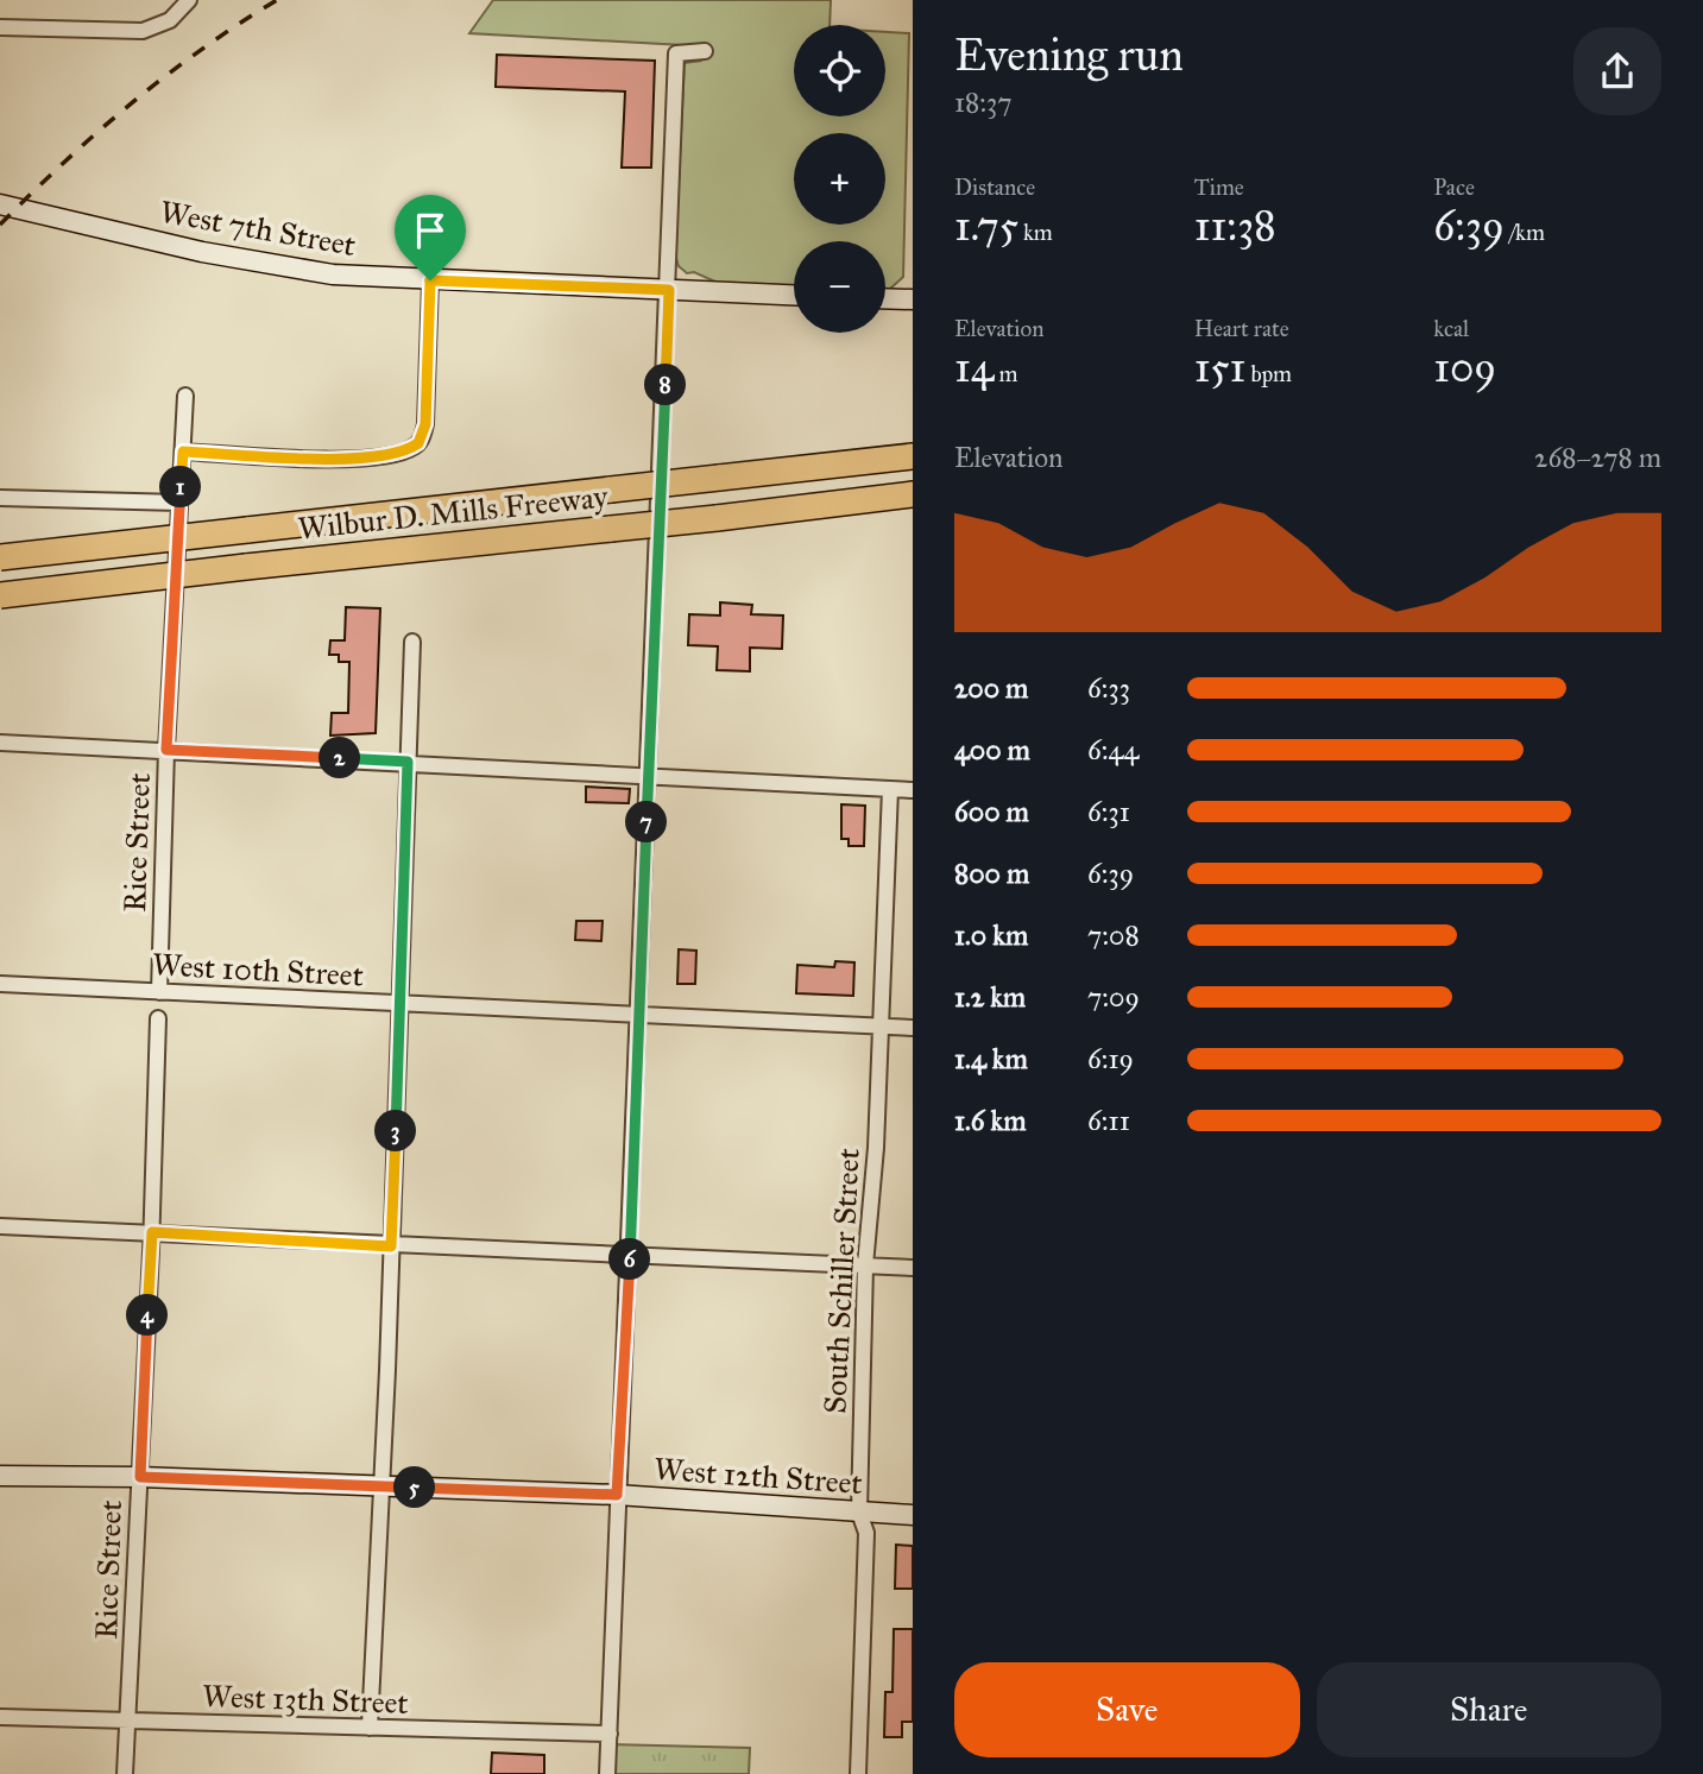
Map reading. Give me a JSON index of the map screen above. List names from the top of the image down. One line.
{"streets":{"highway":["Wilbur D. Mills Freeway"],"street":["West 7th Street","Rice Street","West 10th Street","South Schiller Street","West 12th Street","West 13th Street"]},"crossings":[["Rice Street","West 10th Street"],["Rice Street","West 12th Street"],["Rice Street","West 13th Street"],["West 10th Street","South Schiller Street"],["South Schiller Street","West 12th Street"]],"page":{"heading":["Evening run","18:37"],"map_buttons":["+","−"],"stats":[["Distance","1.75 km"],["Time","11:38"],["Pace","6:39 /km"],["Elevation","14 m"],["Heart rate","151 bpm"],["kcal","109"]],"pins":["8","1","2","7","3","6","4","5"],"chart":["Elevation","268–278 m"],"list":[{"name":"200 m","note":"6:33"},{"name":"400 m","note":"6:44"},{"name":"600 m","note":"6:31"},{"name":"800 m","note":"6:39"},{"name":"1.0 km","note":"7:08"},{"name":"1.2 km","note":"7:09"},{"name":"1.4 km","note":"6:19"},{"name":"1.6 km","note":"6:11"}],"buttons":["Save","Share"]}}
